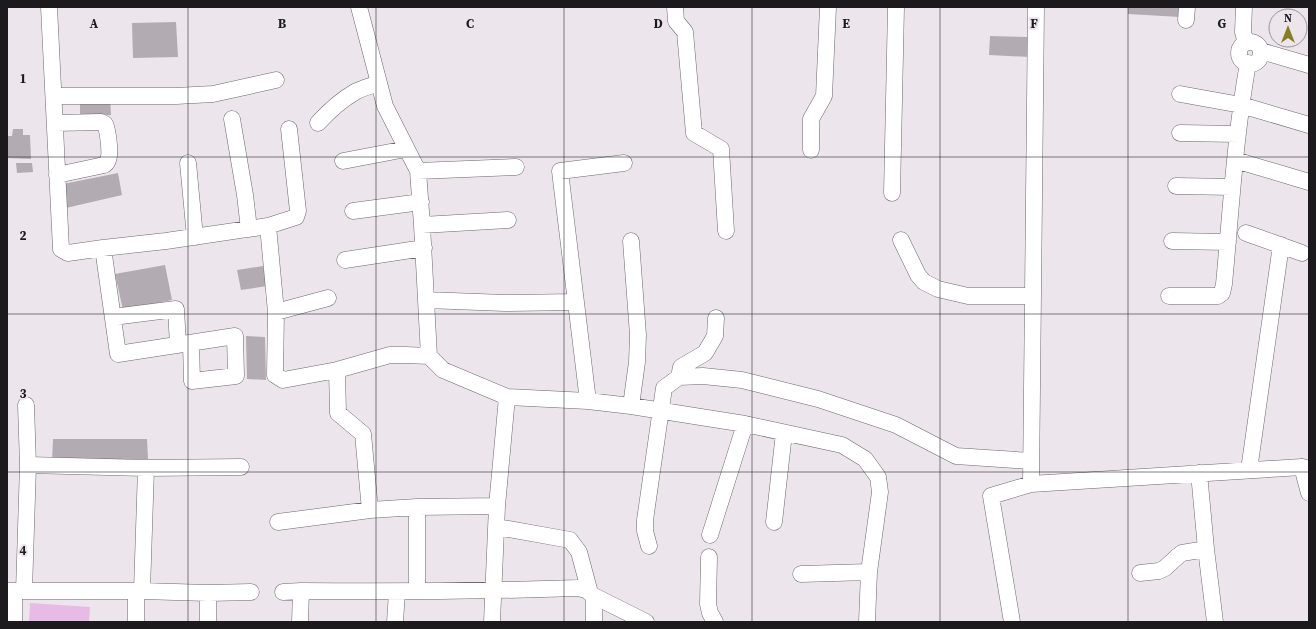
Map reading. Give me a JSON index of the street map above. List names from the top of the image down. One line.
{"north":"top","grid":{"columns":["A","B","C","D","E","F","G"],"rows":["1","2","3","4"]}}
